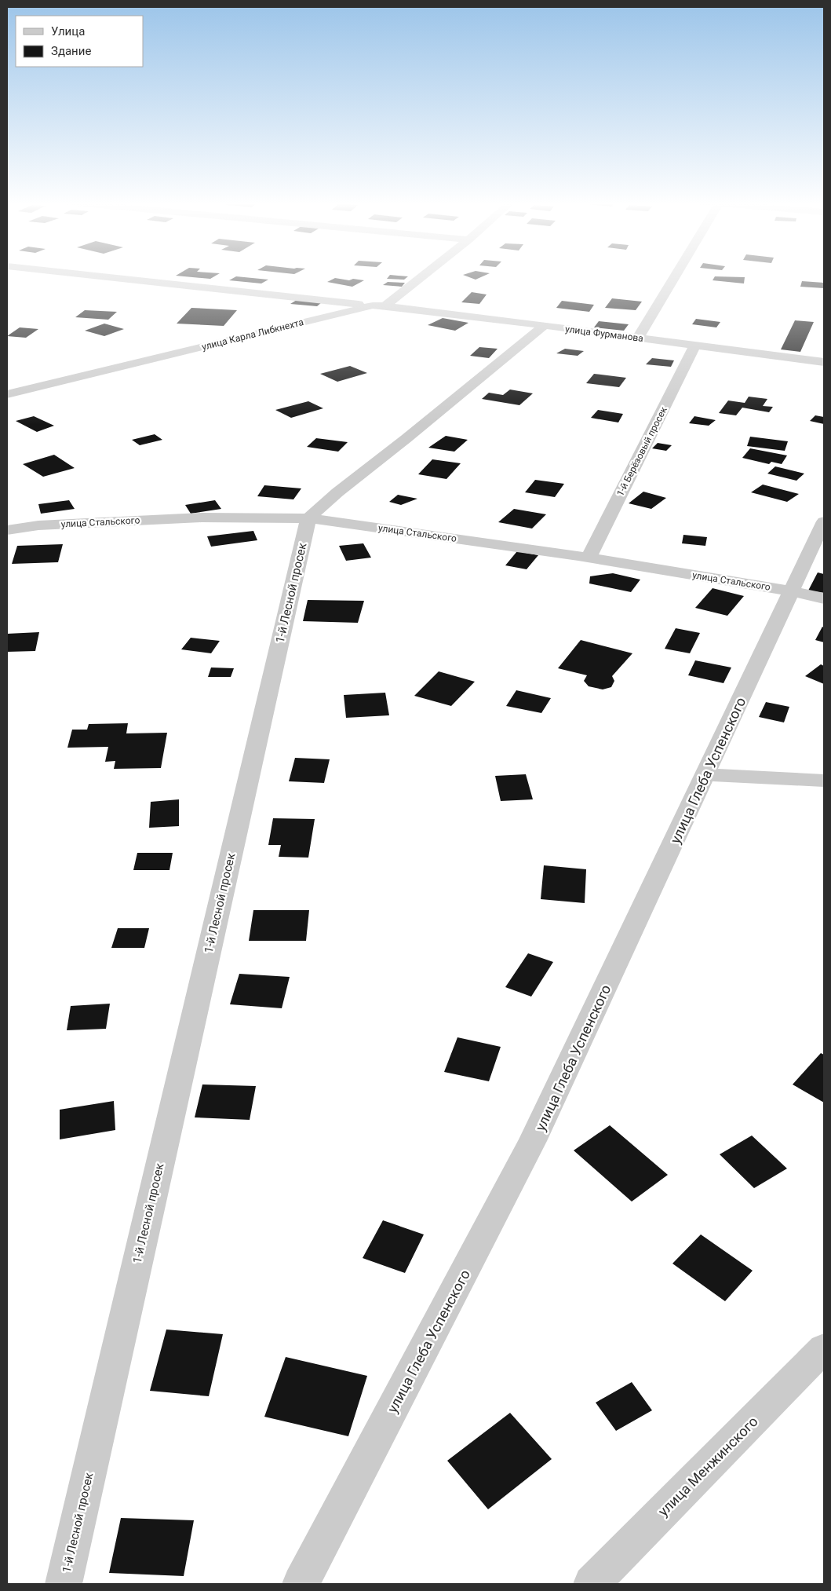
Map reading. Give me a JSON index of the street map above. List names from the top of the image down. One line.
{"streets":{"street":["улица Фурманова","улица Карла Либкнехта","1-й Берёзовый просек","улица Стальского","1-й Лесной просек","улица Глеба Успенского","улица Менжинского"]},"crossings":[["улица Фурманова","улица Карла Либкнехта"],["улица Фурманова","1-й Берёзовый просек"],["1-й Берёзовый просек","улица Стальского"],["улица Стальского","1-й Лесной просек"],["улица Стальского","улица Глеба Успенского"]],"legend":["Улица","Здание"]}
